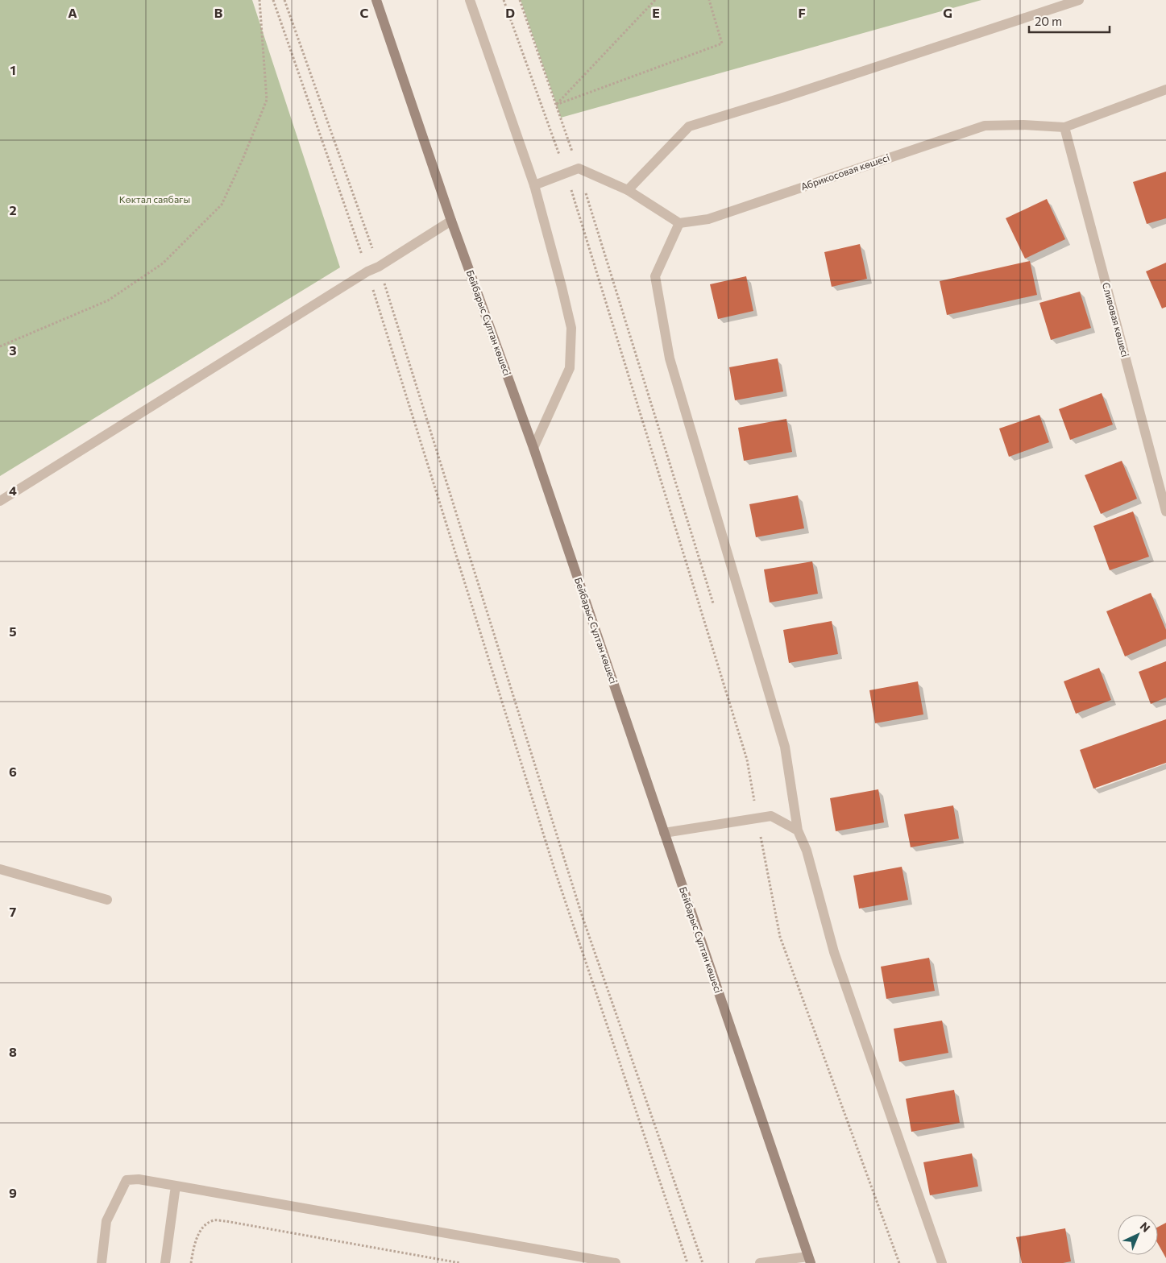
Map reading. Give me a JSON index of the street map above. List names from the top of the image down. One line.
{"streets":{"street":["Абрикосовая көшесі","Сливовая көшесі","Бейбарыс Сұлтан көшесі"]},"crossings":[["Абрикосовая көшесі","Сливовая көшесі"]],"parks":["Көктал саябағы"],"scale_bar":"20 m","north":"top right","grid":{"columns":["A","B","C","D","E","F","G"],"rows":["1","2","3","4","5","6","7","8","9"]}}
